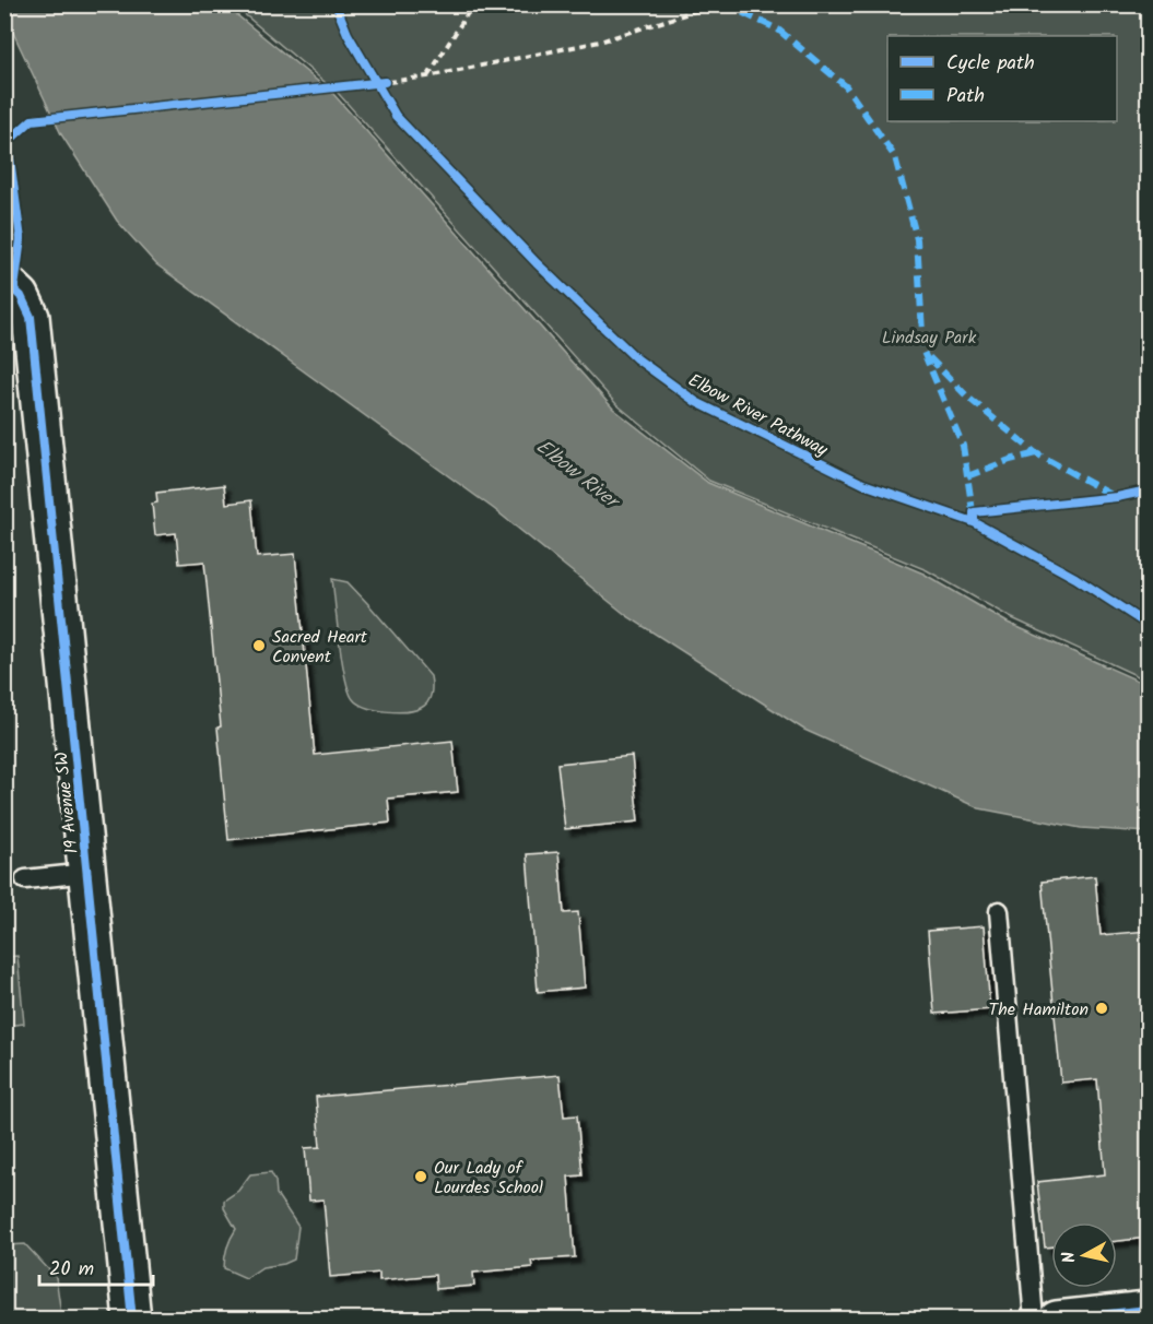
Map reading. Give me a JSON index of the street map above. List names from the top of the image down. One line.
{"streets":{"street":["19 Avenue SW"],"cycle path":["Elbow River Pathway"]},"water":["Elbow River"],"parks":["Lindsay Park"],"places":["Sacred Heart Convent","The Hamilton","Our Lady of Lourdes School"],"legend":["Cycle path","Path"],"scale_bar":"20 m","north":"left"}
